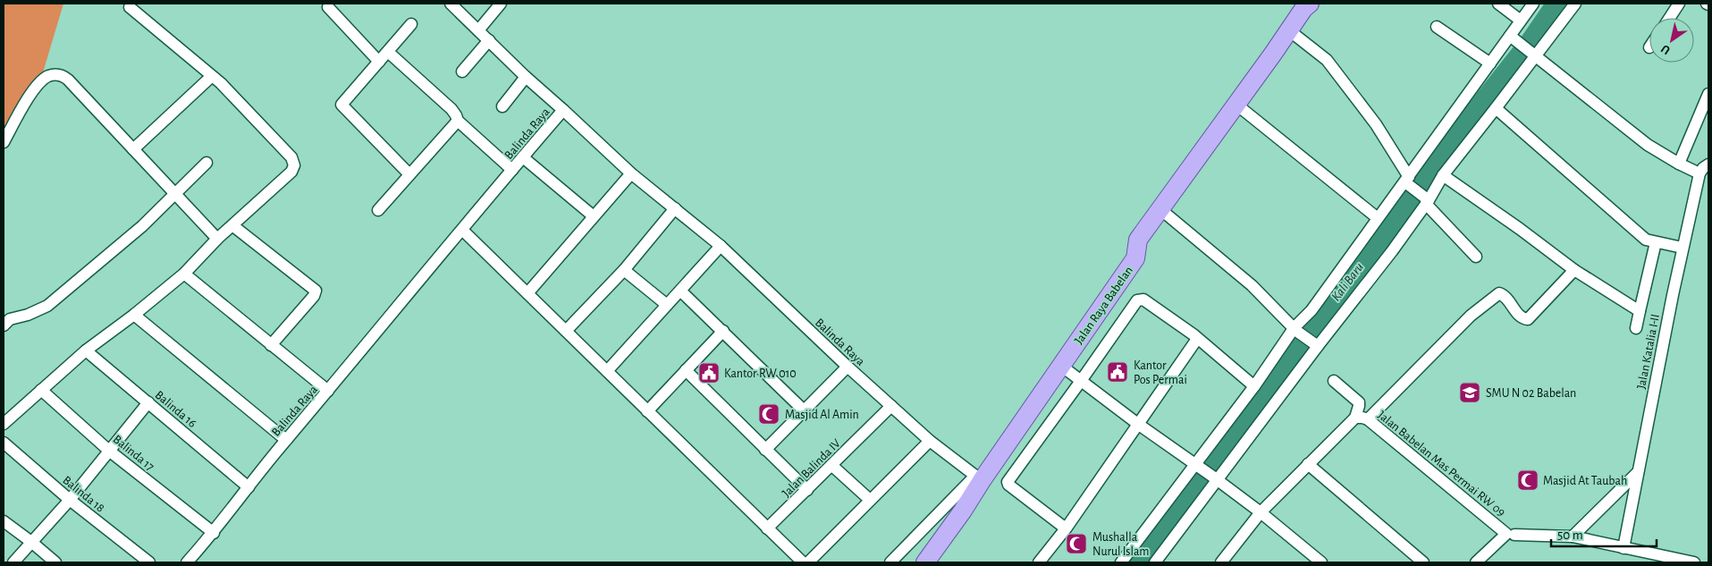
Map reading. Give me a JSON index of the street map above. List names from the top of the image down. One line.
{"streets":{"main road":["Jalan Raya Babelan"],"street":["Balinda Raya","Jalan Katalia I-II","Balinda 16","Balinda 17","Jalan Babelan Mas Permai RW 09","Jalan Balinda IV","Balinda 18"]},"crossings":[["Balinda Raya","Jalan Raya Babelan"],["Balinda Raya","Balinda 16"],["Balinda Raya","Balinda 17"],["Balinda Raya","Jalan Balinda IV"]],"water":["Kali Baru"],"places":{"public building":["Kantor Pos Permai","Kantor RW 010"],"school or university":["SMU N 02 Babelan"],"mosque":["Masjid Al Amin","Masjid At Taubah","Mushalla Nurul Islam"]},"scale_bar":"50 m","north":"bottom left"}
